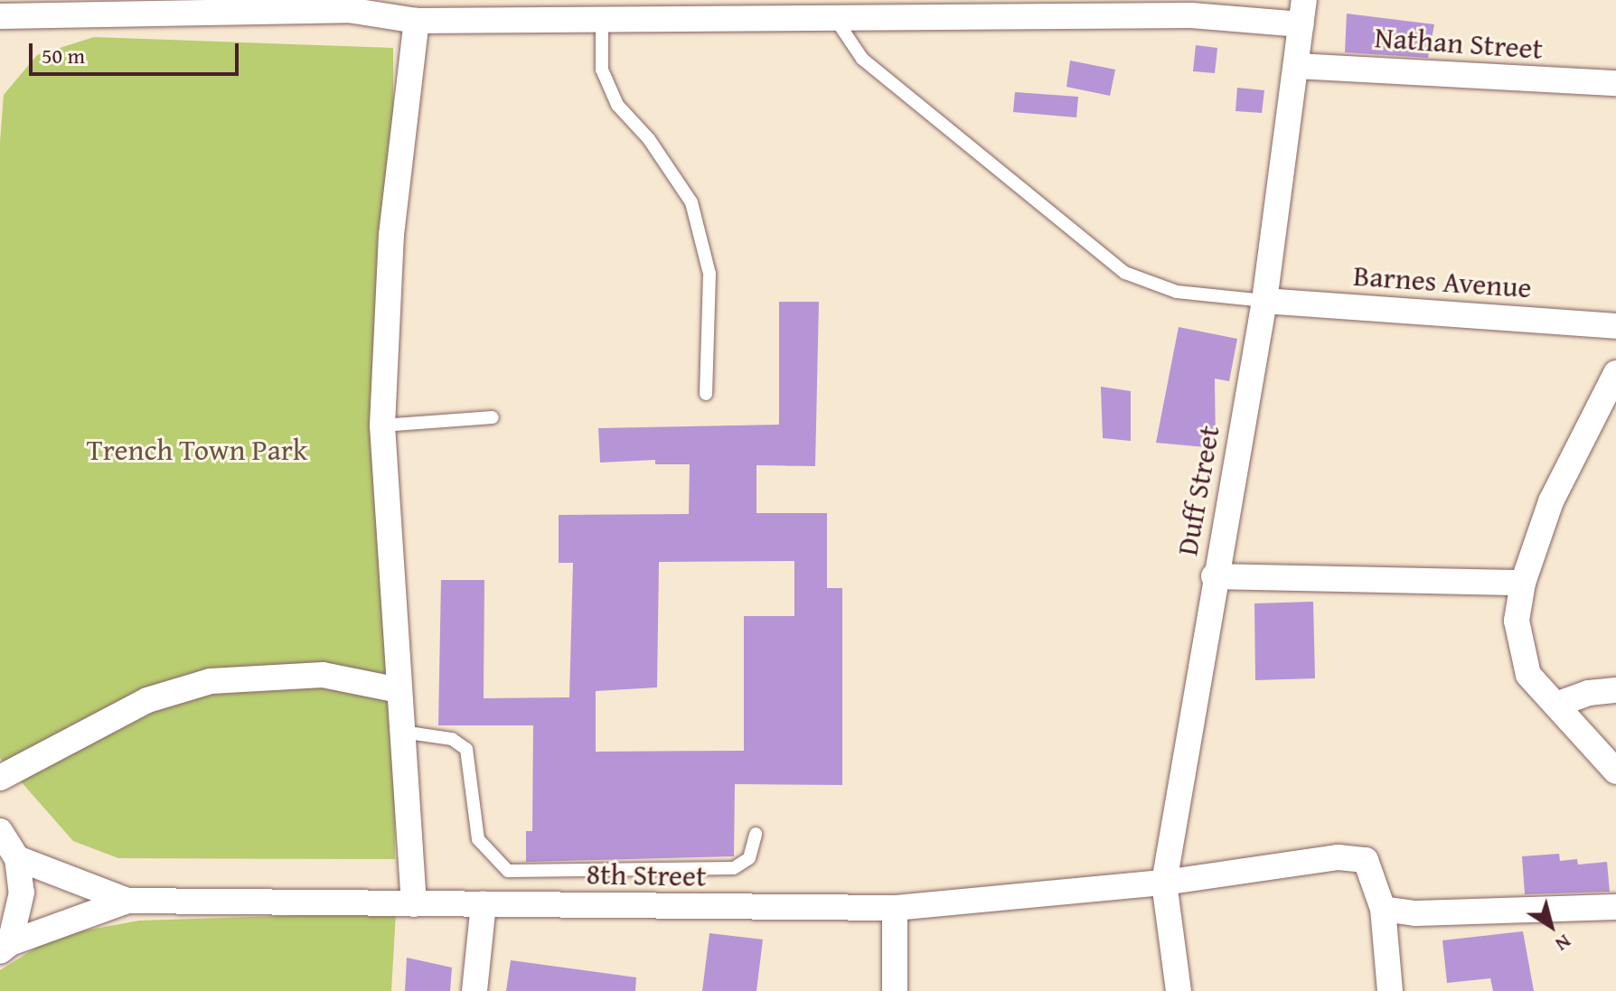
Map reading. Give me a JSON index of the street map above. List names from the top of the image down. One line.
{"streets":{"street":["Nathan Street","Barnes Avenue","Duff Street","8th Street"]},"crossings":[["Nathan Street","Duff Street"],["Barnes Avenue","Duff Street"],["Duff Street","8th Street"]],"parks":["Trench Town Park"],"scale_bar":"50 m","north":"bottom right"}
